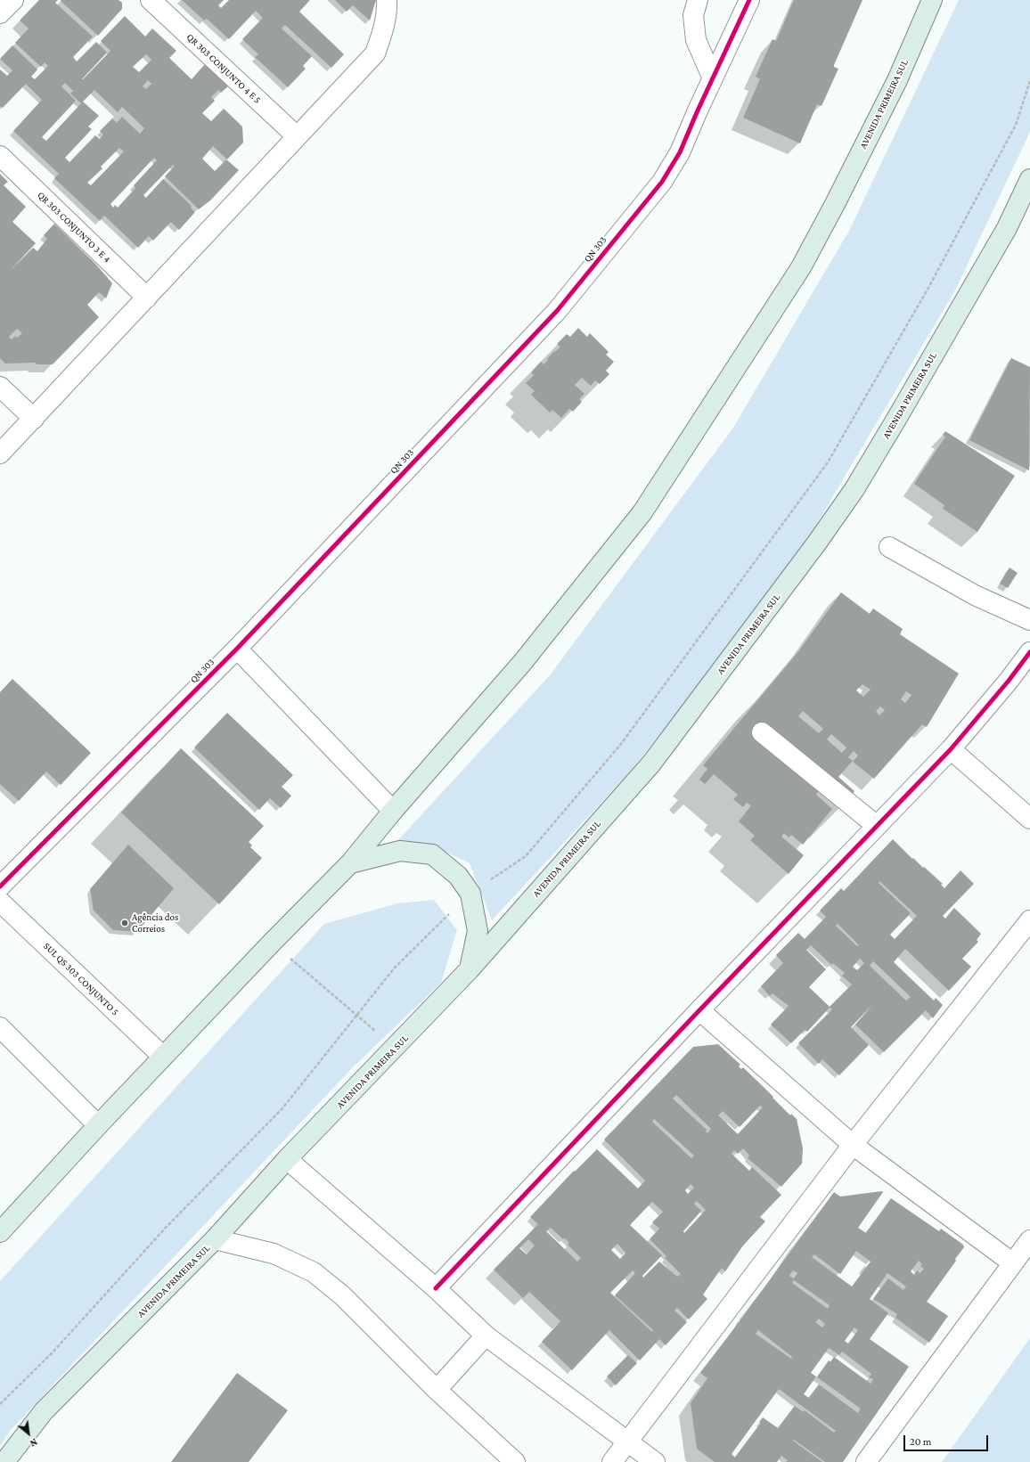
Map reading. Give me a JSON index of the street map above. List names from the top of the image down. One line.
{"streets":{"main road":["AVENIDA PRIMEIRA SUL"],"street":["QR 303 CONJUNTO 4 E 5","QR 303 CONJUNTO 3 E 4","QN 303","SUL QS 303 CONJUNTO 5"]},"crossings":[["AVENIDA PRIMEIRA SUL","SUL QS 303 CONJUNTO 5"]],"places":["Agência dos Correios"],"scale_bar":"20 m","north":"bottom right"}
